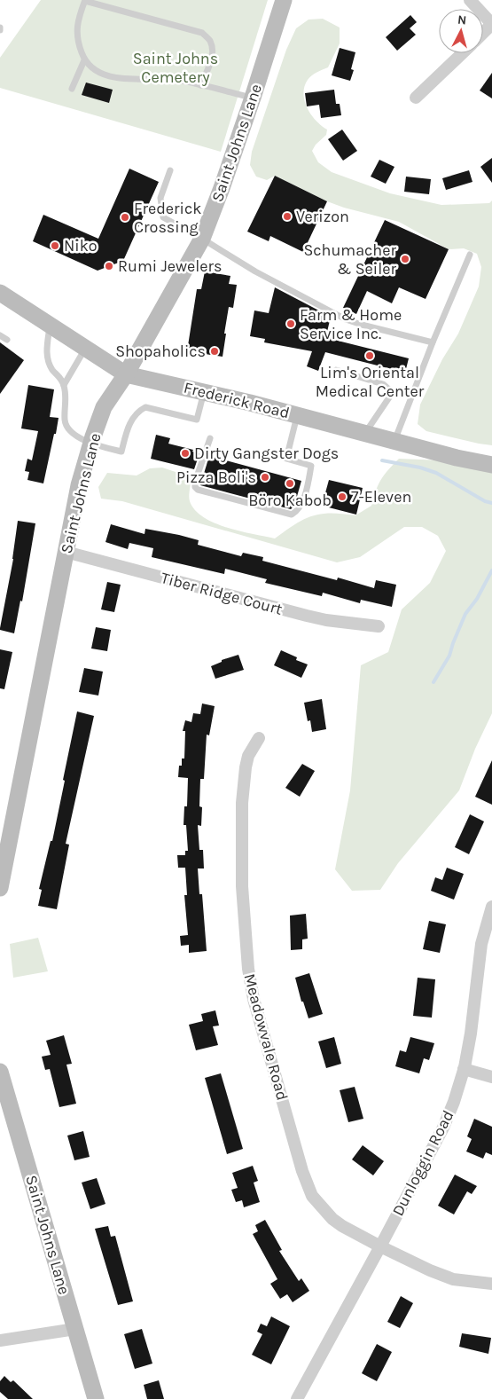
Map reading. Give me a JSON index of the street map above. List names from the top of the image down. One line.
{"streets":{"street":["Saint Johns Lane","Frederick Road","Tiber Ridge Court","Meadowvale Road","Dunloggin Road"]},"crossings":[["Saint Johns Lane","Frederick Road"],["Saint Johns Lane","Tiber Ridge Court"],["Meadowvale Road","Dunloggin Road"]],"parks":["Saint Johns Cemetery"],"places":["Verizon","Frederick Crossing","Niko","Schumacher & Seiler","Rumi Jewelers","Farm & Home Service Inc.","Shopaholics","Lim's Oriental Medical Center","Dirty Gangster Dogs","Pizza Boli's","Böro Kabob","7-Eleven"],"north":"top"}
